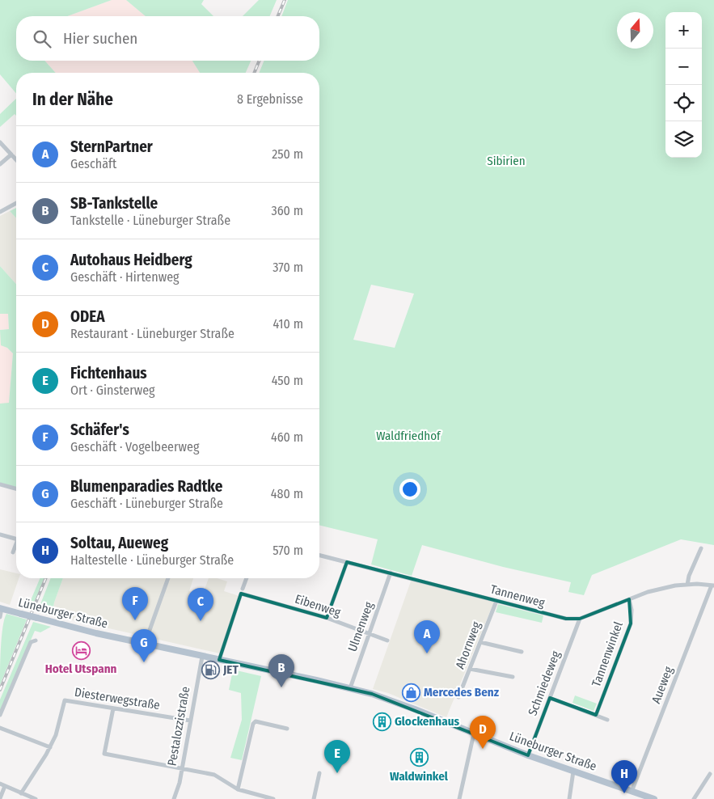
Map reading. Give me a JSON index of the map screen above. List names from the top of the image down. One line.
{"streets":{"main road":["Lüneburger Straße"],"street":["Tannenweg","Eibenweg","Ulmenweg","Ahornweg","Tannenwinkel","Schmiedeweg","Aueweg","Diesterwegstraße","Pestalozzistraße"]},"crossings":[["Tannenweg","Ulmenweg"],["Tannenweg","Ahornweg"],["Tannenweg","Tannenwinkel"],["Tannenweg","Schmiedeweg"],["Tannenweg","Aueweg"],["Eibenweg","Ulmenweg"],["Lüneburger Straße","Ulmenweg"],["Lüneburger Straße","Schmiedeweg"],["Lüneburger Straße","Aueweg"],["Lüneburger Straße","Pestalozzistraße"],["Diesterwegstraße","Pestalozzistraße"]],"parks":["Sibirien","Waldfriedhof"],"places":{"hotel":["Hotel Utspann"],"fuel station":["JET"],"shop":["Mercedes Benz"],"building":["Glockenhaus","Waldwinkel"]},"north":"top","page":{"map_buttons":["+","−"],"search":"Hier suchen","heading":["In der Nähe","8 Ergebnisse"],"list":[{"mark":"A","name":"SternPartner","note":"Geschäft","value":"250 m"},{"mark":"B","name":"SB-Tankstelle","note":"Tankstelle · Lüneburger Straße","value":"360 m"},{"mark":"C","name":"Autohaus Heidberg","note":"Geschäft · Hirtenweg","value":"370 m"},{"mark":"D","name":"ODEA","note":"Restaurant · Lüneburger Straße","value":"410 m"},{"mark":"E","name":"Fichtenhaus","note":"Ort · Ginsterweg","value":"450 m"},{"mark":"F","name":"Schäfer's","note":"Geschäft · Vogelbeerweg","value":"460 m"},{"mark":"G","name":"Blumenparadies Radtke","note":"Geschäft · Lüneburger Straße","value":"480 m"},{"mark":"H","name":"Soltau, Aueweg","note":"Haltestelle · Lüneburger Straße","value":"570 m"}],"pins":["F","C","A","G","B","D","E","H"]}}
